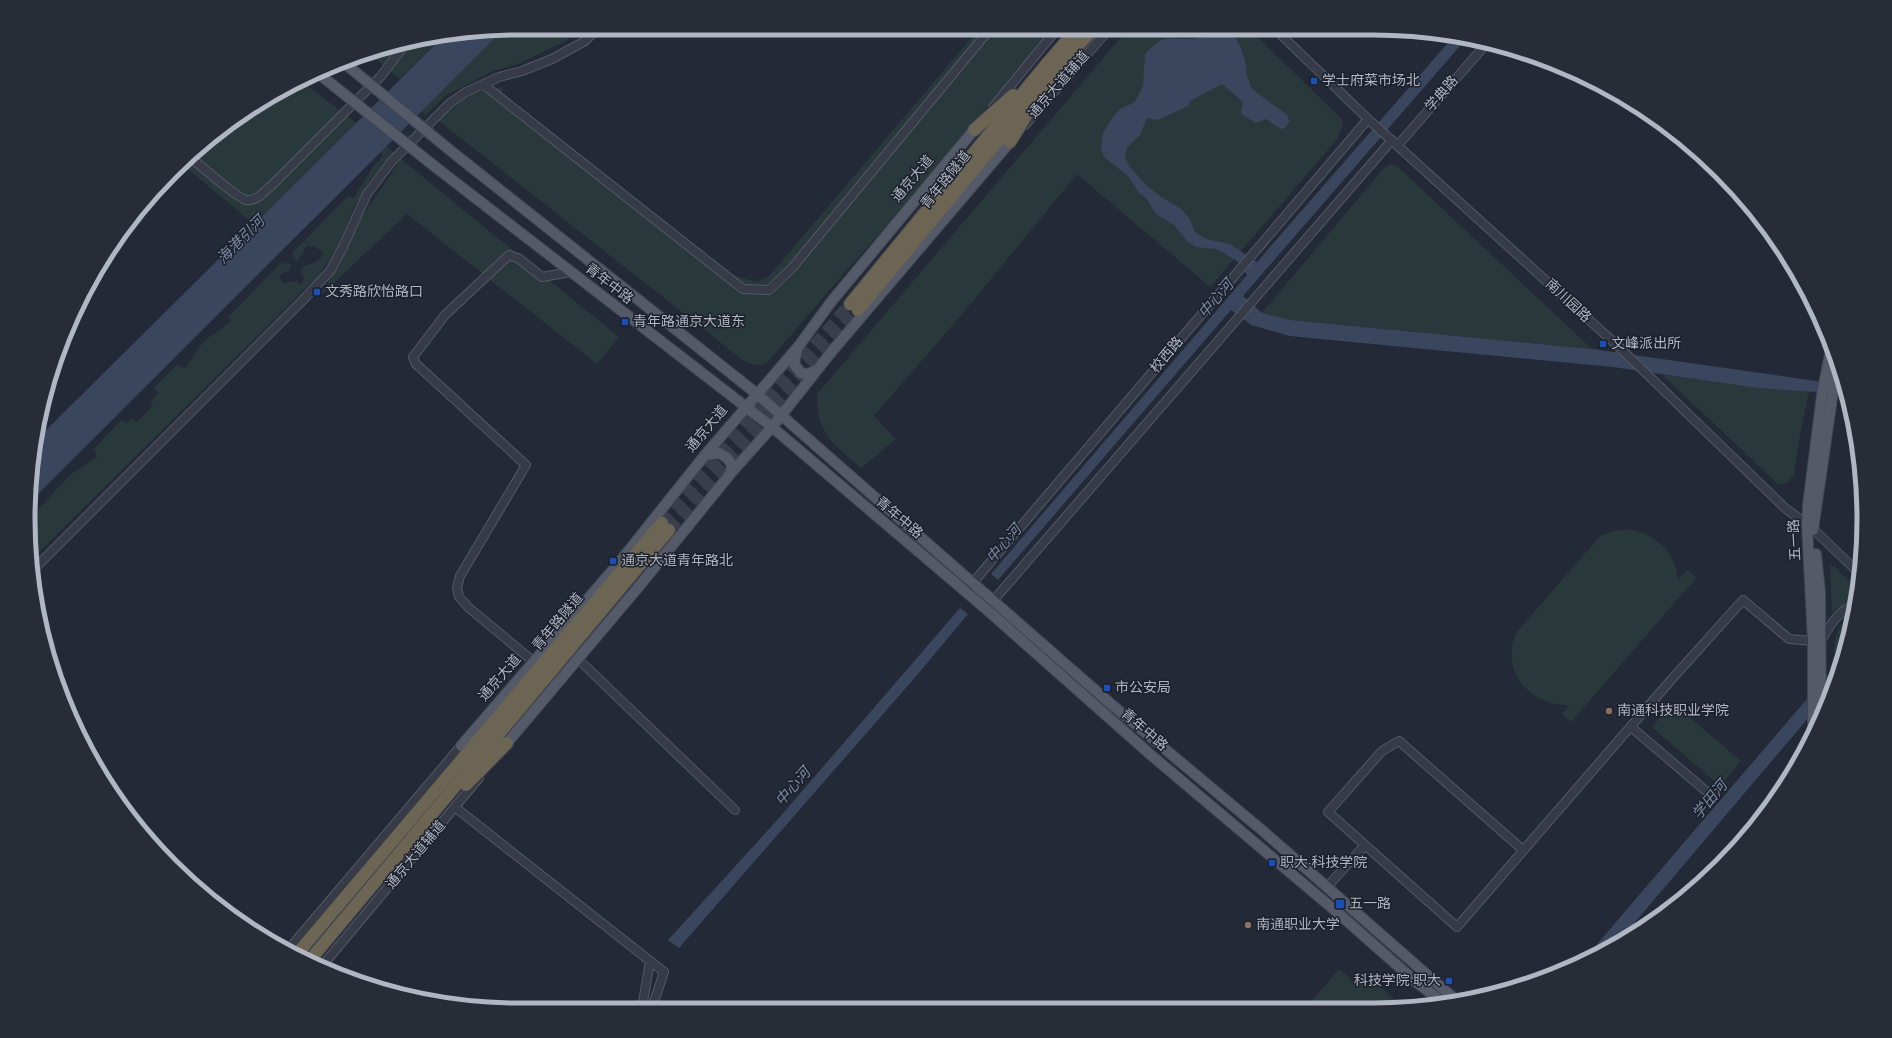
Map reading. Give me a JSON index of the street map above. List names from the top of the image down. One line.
{"streets":{"highway":["青年路隧道"],"main road":["通京大道","青年中路","五一路"],"street":["通京大道辅道","学典路","南川园路","校西路"]},"crossings":[["学典路","南川园路"],["通京大道","青年中路"],["青年中路","校西路"],["南川园路","校西路"],["南川园路","五一路"]],"water":["海港引河","中心河","学田河"],"places":{"transit":["学士府菜市场北","文秀路欣怡路口","青年路通京大道东","文峰派出所","通京大道青年路北","市公安局","职大·科技学院","五一路","科技学院·职大"],"other":["南通科技职业学院","南通职业大学"]}}
